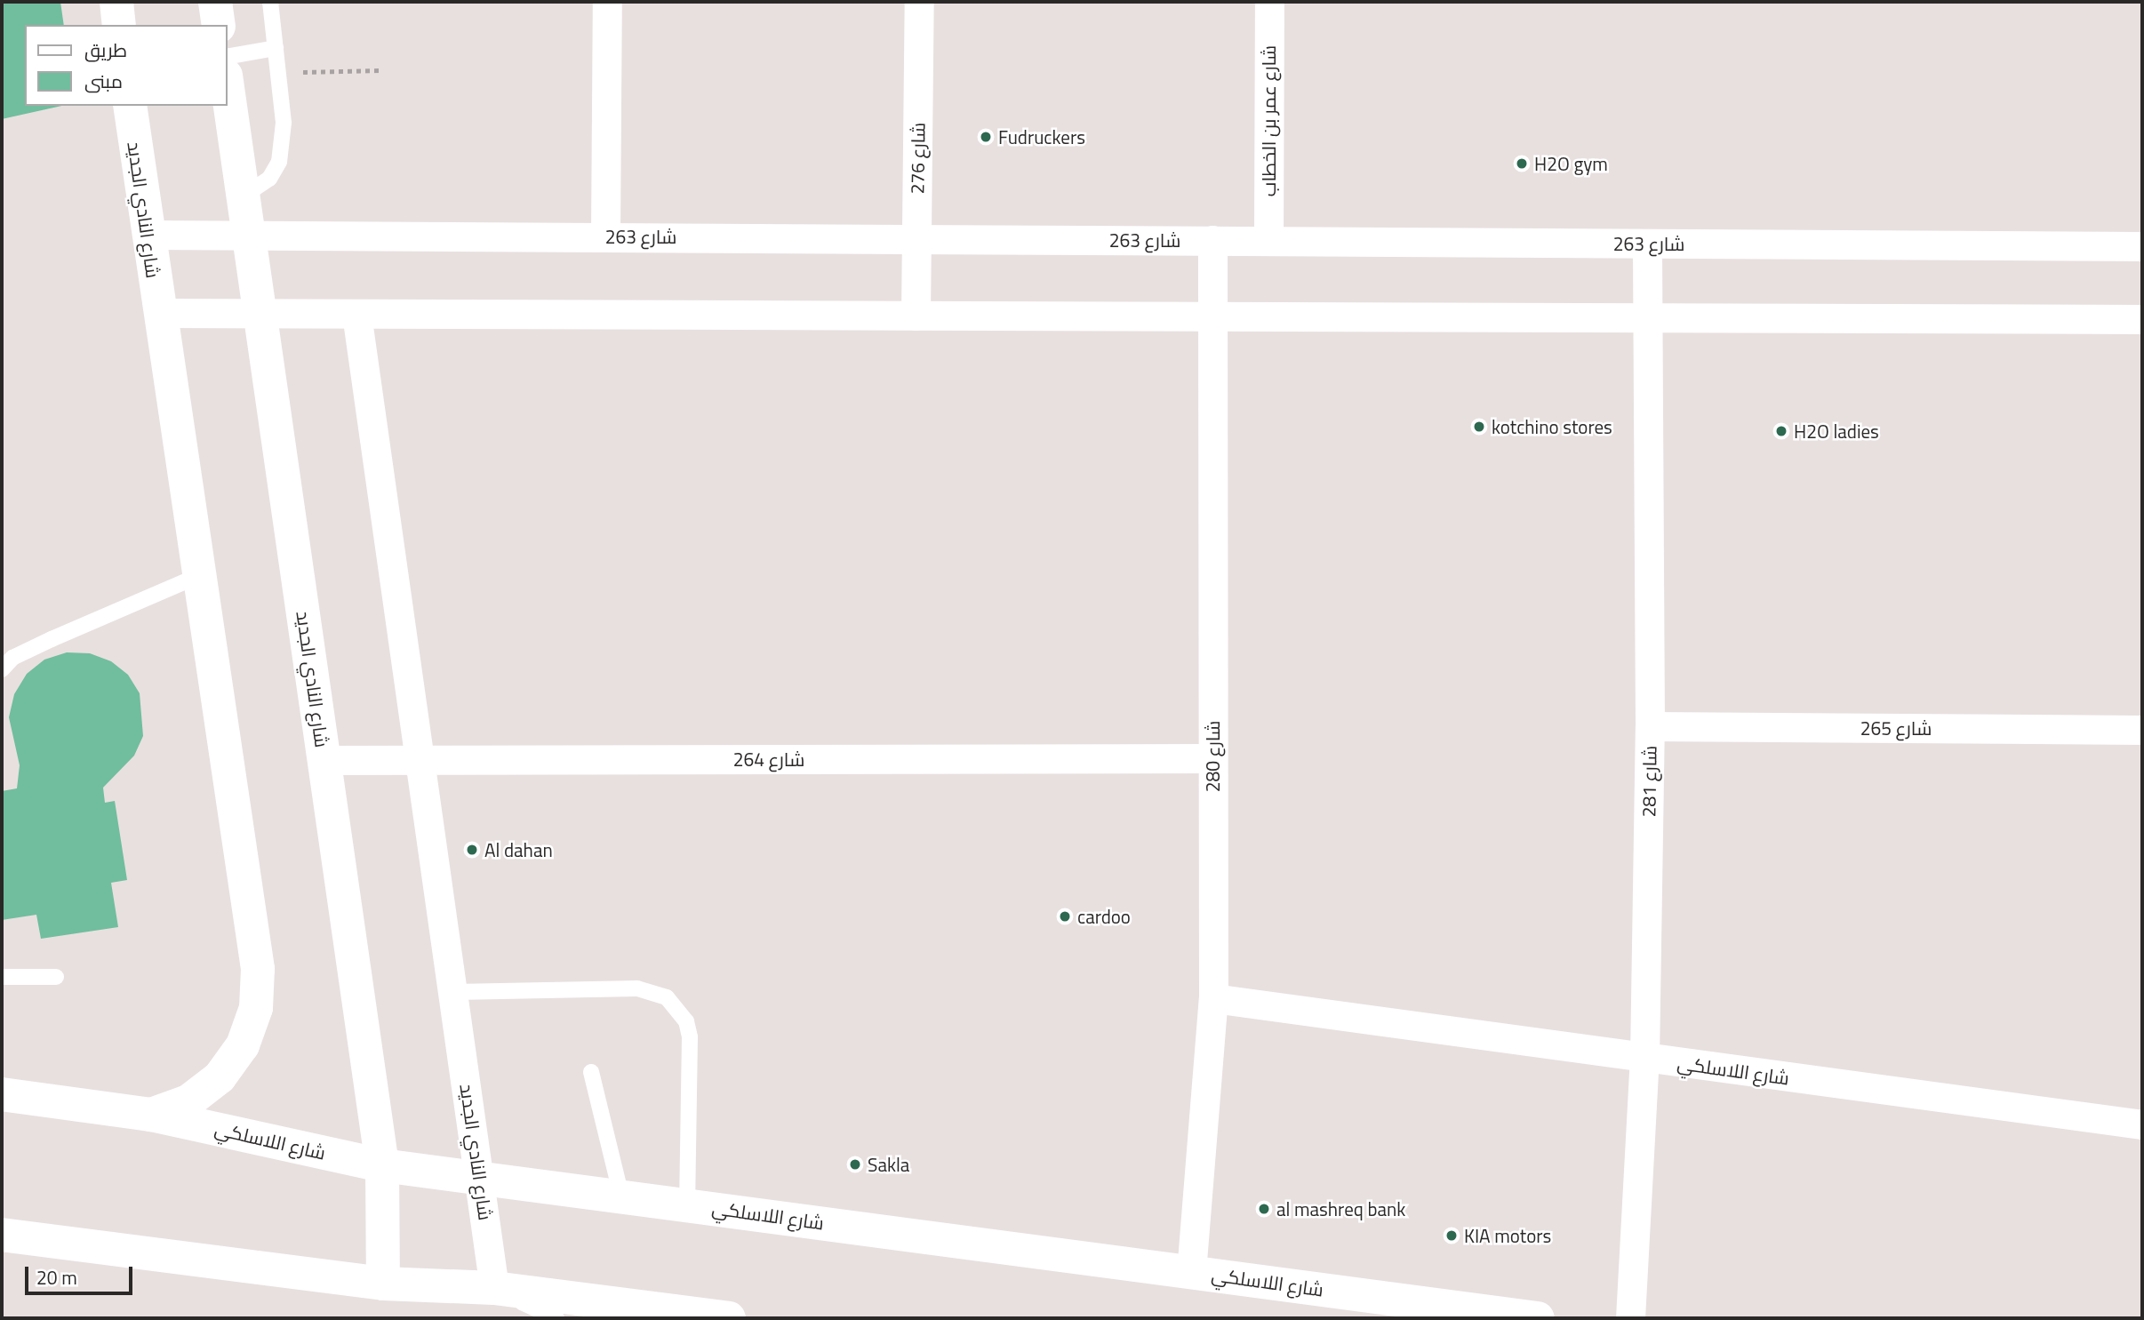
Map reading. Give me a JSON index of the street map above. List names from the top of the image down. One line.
{"streets":{"street":["شارع عمر بن الخطاب","شارع 276","شارع النادي الجديد","شارع 263","شارع 265","شارع 280","شارع 264","شارع 281","شارع اللاسلكي"]},"crossings":[["شارع عمر بن الخطاب","شارع 263"],["شارع 276","شارع 263"],["شارع النادي الجديد","شارع 263"],["شارع النادي الجديد","شارع 264"],["شارع النادي الجديد","شارع اللاسلكي"],["شارع 263","شارع 280"],["شارع 263","شارع 281"],["شارع 265","شارع 281"],["شارع 280","شارع 264"],["شارع 280","شارع اللاسلكي"],["شارع 281","شارع اللاسلكي"]],"places":["Fudruckers","H2O gym","kotchino stores","H2O ladies","Al dahan","cardoo","Sakla","al mashreq bank","KIA motors"],"legend":["طريق","مبنى"],"scale_bar":"20 m"}
